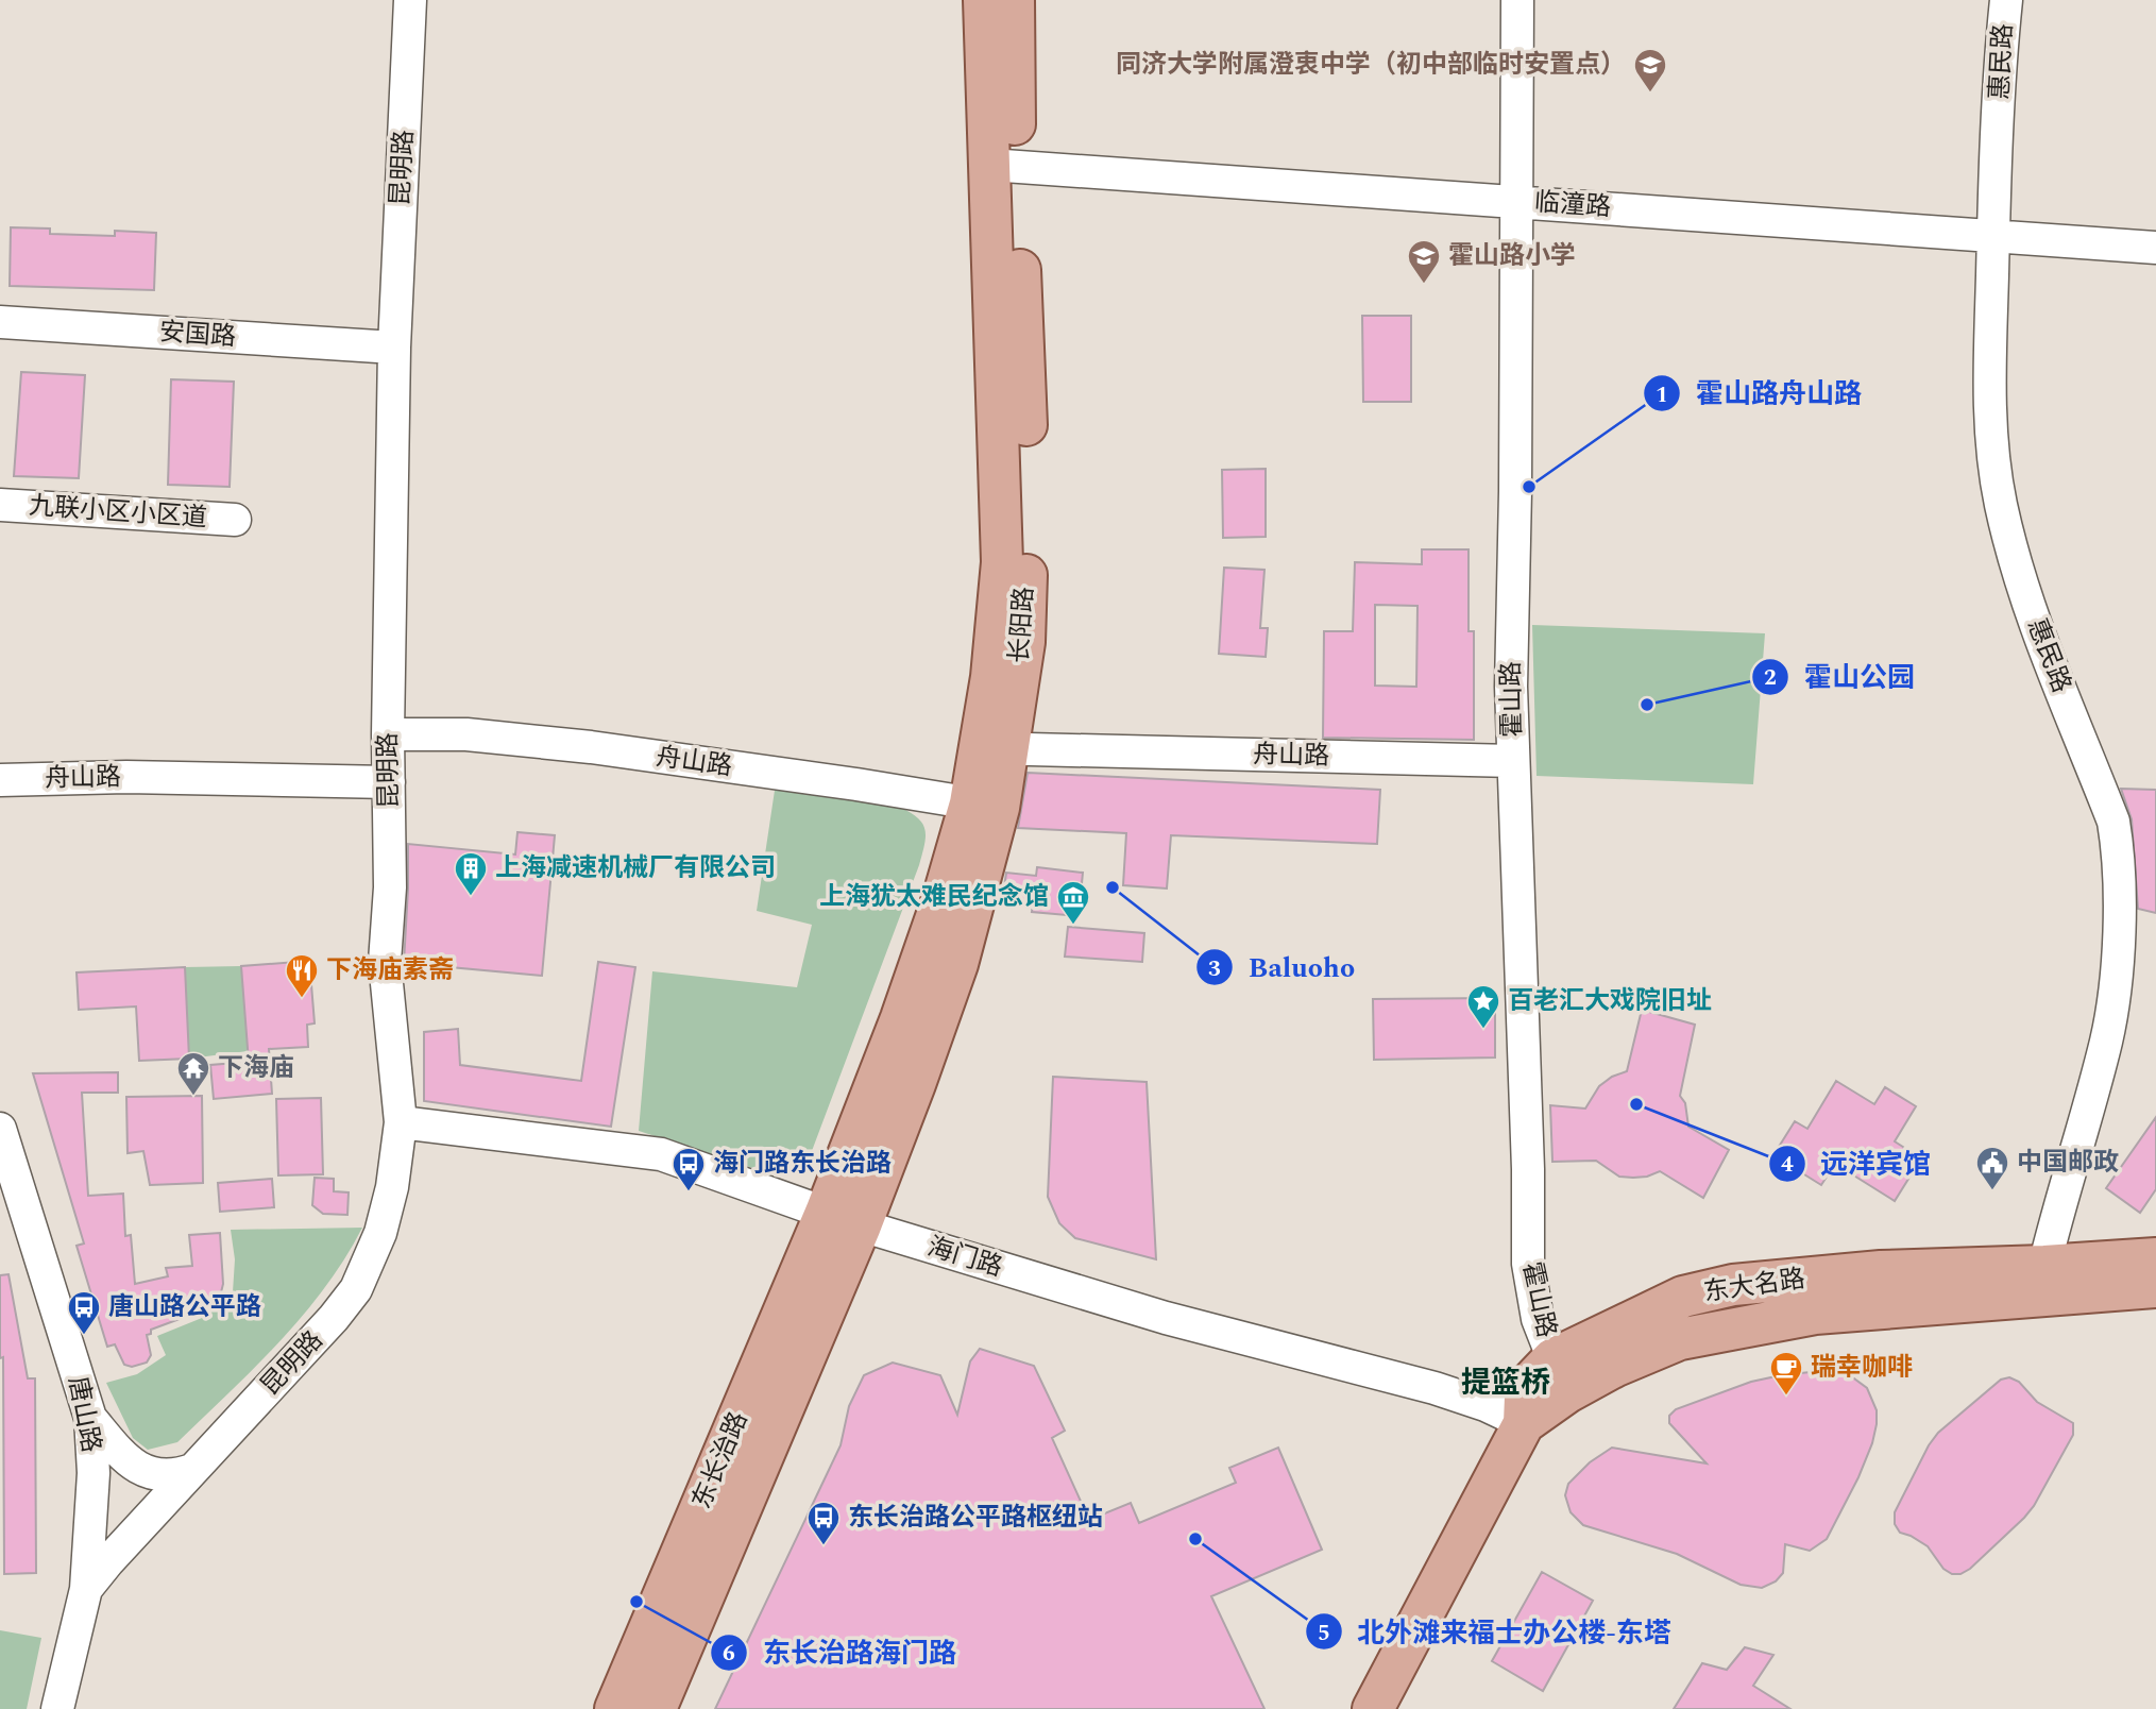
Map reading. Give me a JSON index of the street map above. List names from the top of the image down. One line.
{"streets":{"main road":["长阳路","东大名路","东长治路"],"street":["惠民路","昆明路","临潼路","安国路","九联小区小区道","霍山路","舟山路","海门路","唐山路"]},"crossings":[["惠民路","临潼路"],["惠民路","东大名路"],["昆明路","安国路"],["昆明路","舟山路"],["昆明路","海门路"],["昆明路","唐山路"],["临潼路","长阳路"],["临潼路","霍山路"],["长阳路","舟山路"],["长阳路","海门路"],["长阳路","东长治路"],["霍山路","舟山路"],["霍山路","东大名路"],["海门路","东大名路"],["海门路","东长治路"]],"districts":["提篮桥"],"places":{"school or university":["同济大学附属澄衷中学（初中部临时安置点）","霍山路小学"],"other":["霍山路舟山路","霍山公园","Baluoho","远洋宾馆","北外滩来福士办公楼-东塔","东长治路海门路"],"building":["上海减速机械厂有限公司"],"museum":["上海犹太难民纪念馆"],"restaurant":["下海庙素斋"],"place":["百老汇大戏院旧址"],"temple":["下海庙"],"public building":["中国邮政"],"bus stop":["海门路东长治路","唐山路公平路","东长治路公平路枢纽站"],"cafe":["瑞幸咖啡"]}}
